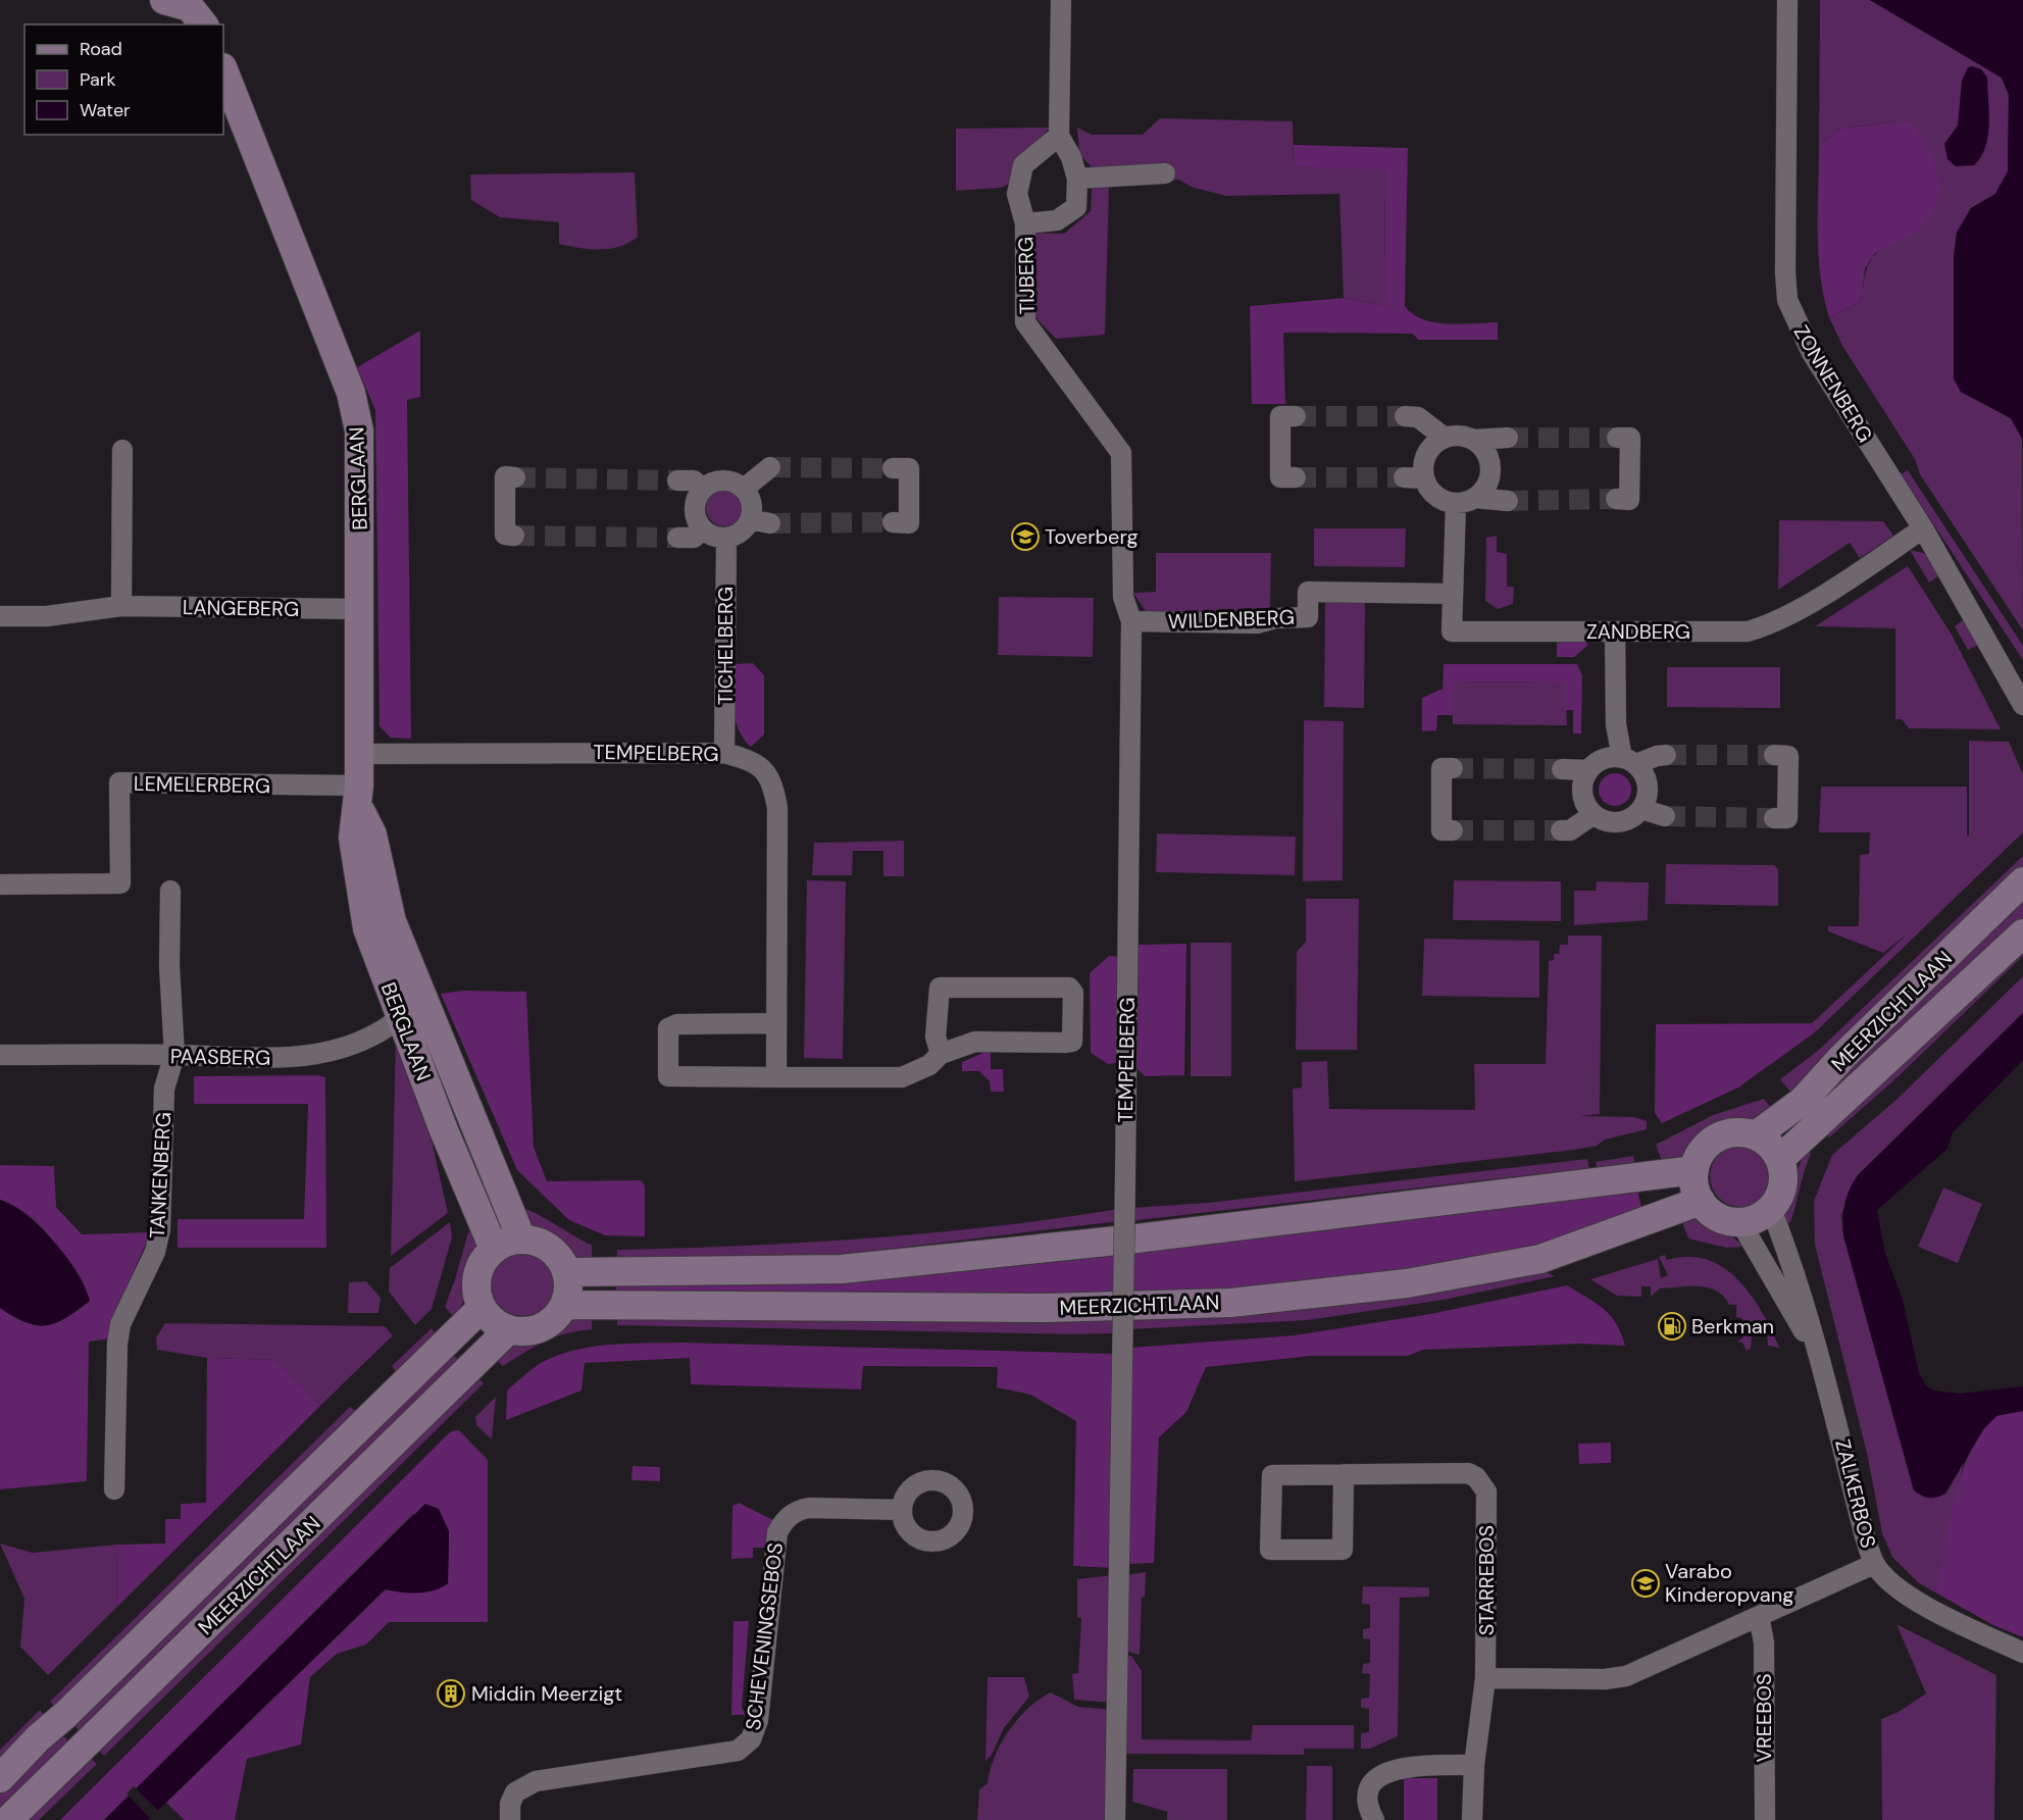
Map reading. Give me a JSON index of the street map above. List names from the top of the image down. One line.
{"streets":{"street":["TIJBERG","ZONNENBERG","BERGLAAN","LANGEBERG","WILDENBERG","ZANDBERG","TICHELBERG","TEMPELBERG","LEMELERBERG","MEERZICHTLAAN","PAASBERG","TANKENBERG","ZALKERBOS","STARREBOS","SCHEVENINGSEBOS","VREEBOS"]},"crossings":[["TIJBERG","WILDENBERG"],["TIJBERG","TEMPELBERG"],["ZONNENBERG","ZANDBERG"],["BERGLAAN","LANGEBERG"],["BERGLAAN","TEMPELBERG"],["BERGLAAN","LEMELERBERG"],["BERGLAAN","MEERZICHTLAAN"],["BERGLAAN","PAASBERG"],["WILDENBERG","ZANDBERG"],["WILDENBERG","TEMPELBERG"],["TICHELBERG","TEMPELBERG"],["MEERZICHTLAAN","ZALKERBOS"],["PAASBERG","TANKENBERG"]],"places":{"school or university":["Toverberg","Varabo Kinderopvang"],"fuel station":["Berkman"],"building":["Middin Meerzigt"]},"legend":["Road","Park","Water"]}
